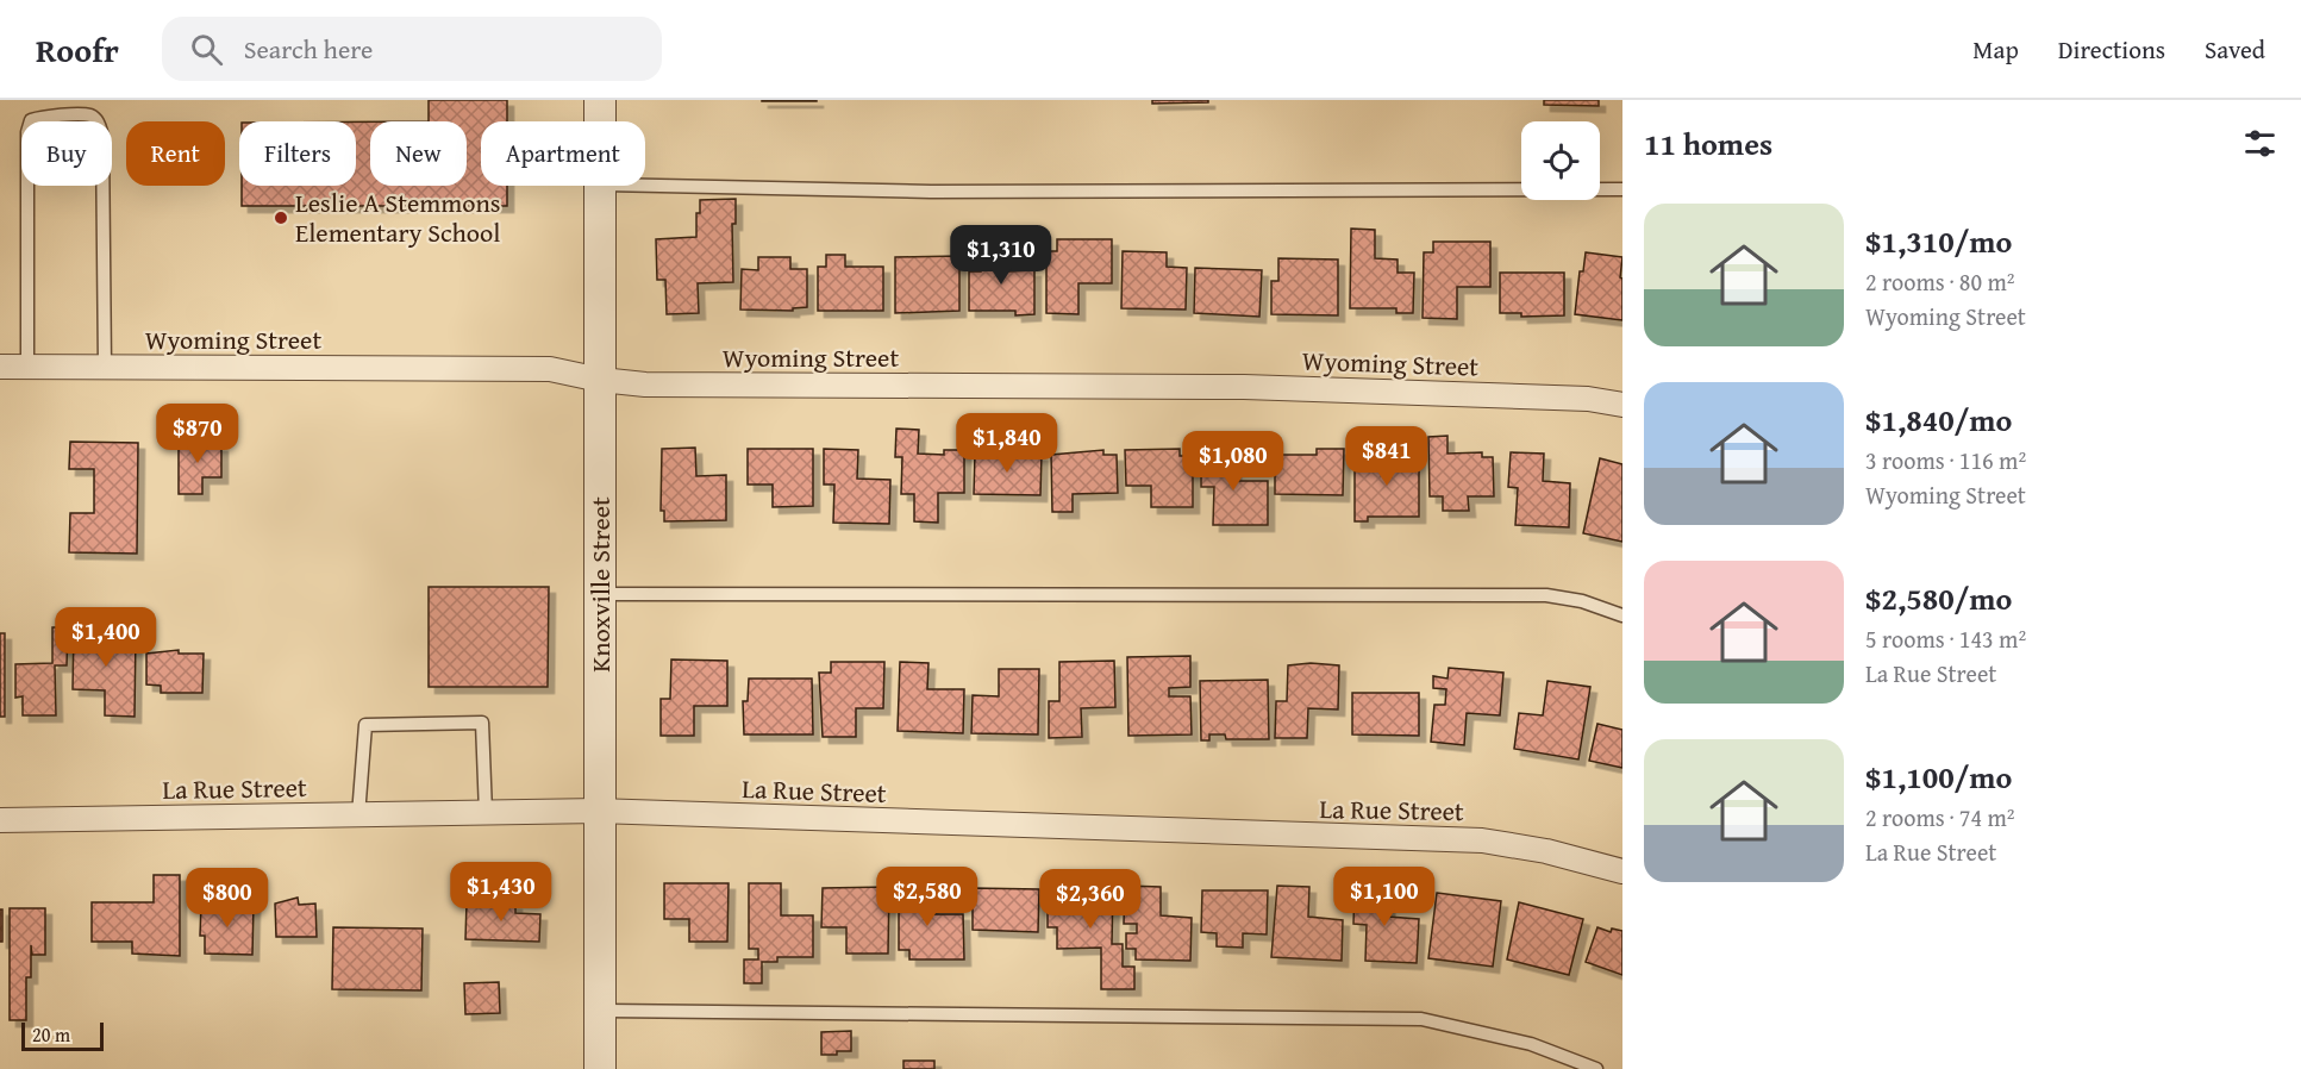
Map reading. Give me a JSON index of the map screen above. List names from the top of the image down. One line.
{"streets":{"street":["Wyoming Street","Knoxville Street","La Rue Street"]},"crossings":[["Wyoming Street","Knoxville Street"],["Knoxville Street","La Rue Street"]],"places":["Leslie A Stemmons Elementary School"],"scale_bar":"20 m","page":{"header":"Roofr","search":"Search here","nav":["Map","Directions","Saved"],"heading":"11 homes","chip":["Buy","Rent","Filters","New","Apartment"],"list":[{"name":"$1,310/mo","note":"2 rooms · 80 m² · Wyoming Street"},{"name":"$1,840/mo","note":"3 rooms · 116 m² · Wyoming Street"},{"name":"$2,580/mo","note":"5 rooms · 143 m² · La Rue Street"},{"name":"$1,100/mo","note":"2 rooms · 74 m² · La Rue Street"}],"price":["$1,310","$870","$1,840","$841","$1,080","$1,400","$1,430","$2,580","$1,100","$800","$2,360"],"scale":"20 m"}}
